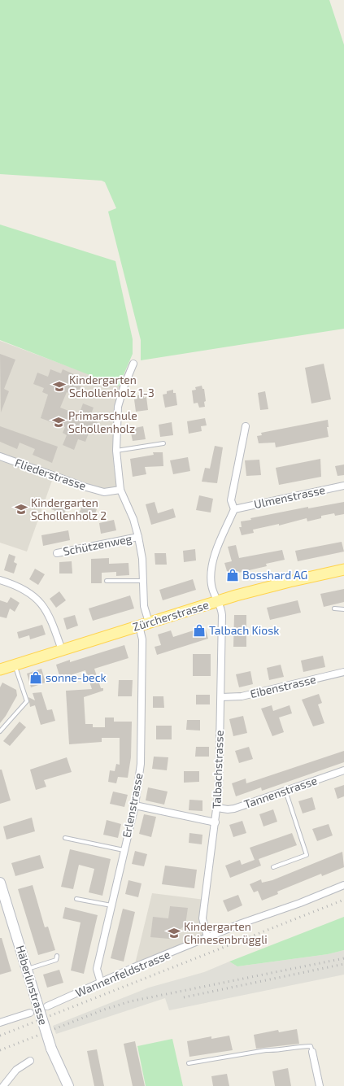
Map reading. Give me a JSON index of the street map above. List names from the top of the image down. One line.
{"streets":{"main road":["Zürcherstrasse"],"street":["Fliederstrasse","Ulmenstrasse","Schützenweg","Eibenstrasse","Talbachstrasse","Tannenstrasse","Erlenstrasse","Wannenfeldstrasse","Häberlinstrasse"]},"crossings":[["Fliederstrasse","Schützenweg"],["Schützenweg","Zürcherstrasse"],["Schützenweg","Erlenstrasse"],["Zürcherstrasse","Talbachstrasse"],["Zürcherstrasse","Erlenstrasse"],["Eibenstrasse","Talbachstrasse"],["Talbachstrasse","Tannenstrasse"],["Talbachstrasse","Wannenfeldstrasse"],["Erlenstrasse","Wannenfeldstrasse"]],"places":{"school or university":["Kindergarten Schollenholz 1-3","Primarschule Schollenholz","Kindergarten Schollenholz 2","Kindergarten Chinesenbrüggli"],"shop":["Bosshard AG","Talbach Kiosk","sonne-beck"]}}
